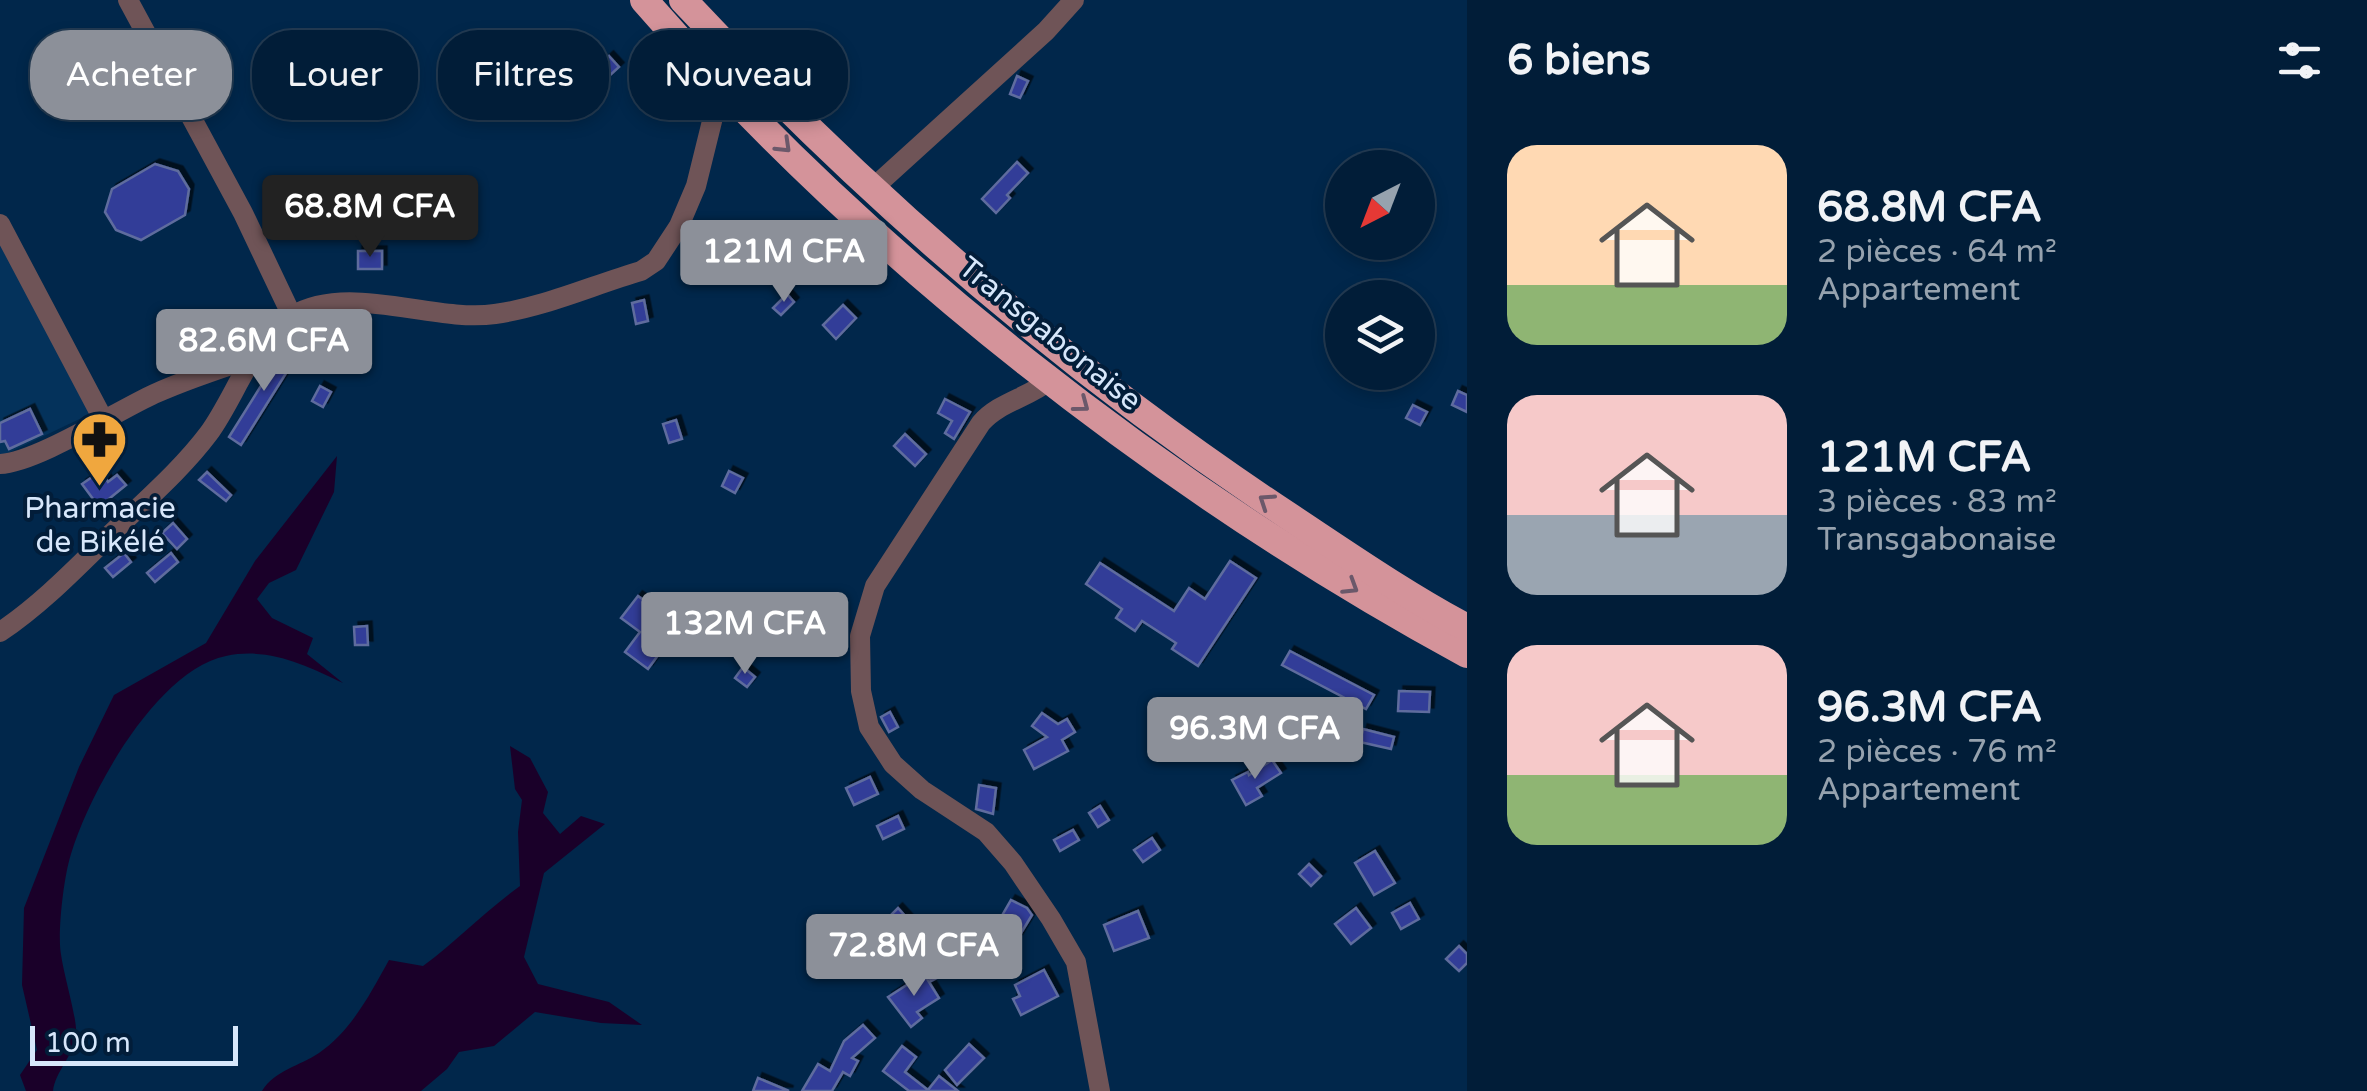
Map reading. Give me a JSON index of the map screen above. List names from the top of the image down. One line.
{"streets":{"highway":["Transgabonaise"]},"places":{"pharmacy":["Pharmacie de Bikélé"]},"scale_bar":"100 m","north":"bottom left","page":{"heading":"6 biens","chip":["Acheter","Louer","Filtres","Nouveau"],"list":[{"name":"68.8M CFA","note":"2 pièces · 64 m² · Appartement"},{"name":"121M CFA","note":"3 pièces · 83 m² · Transgabonaise"},{"name":"96.3M CFA","note":"2 pièces · 76 m² · Appartement"}],"price":["68.8M CFA","121M CFA","82.6M CFA","132M CFA","96.3M CFA","72.8M CFA"],"scale":"100 m"}}
